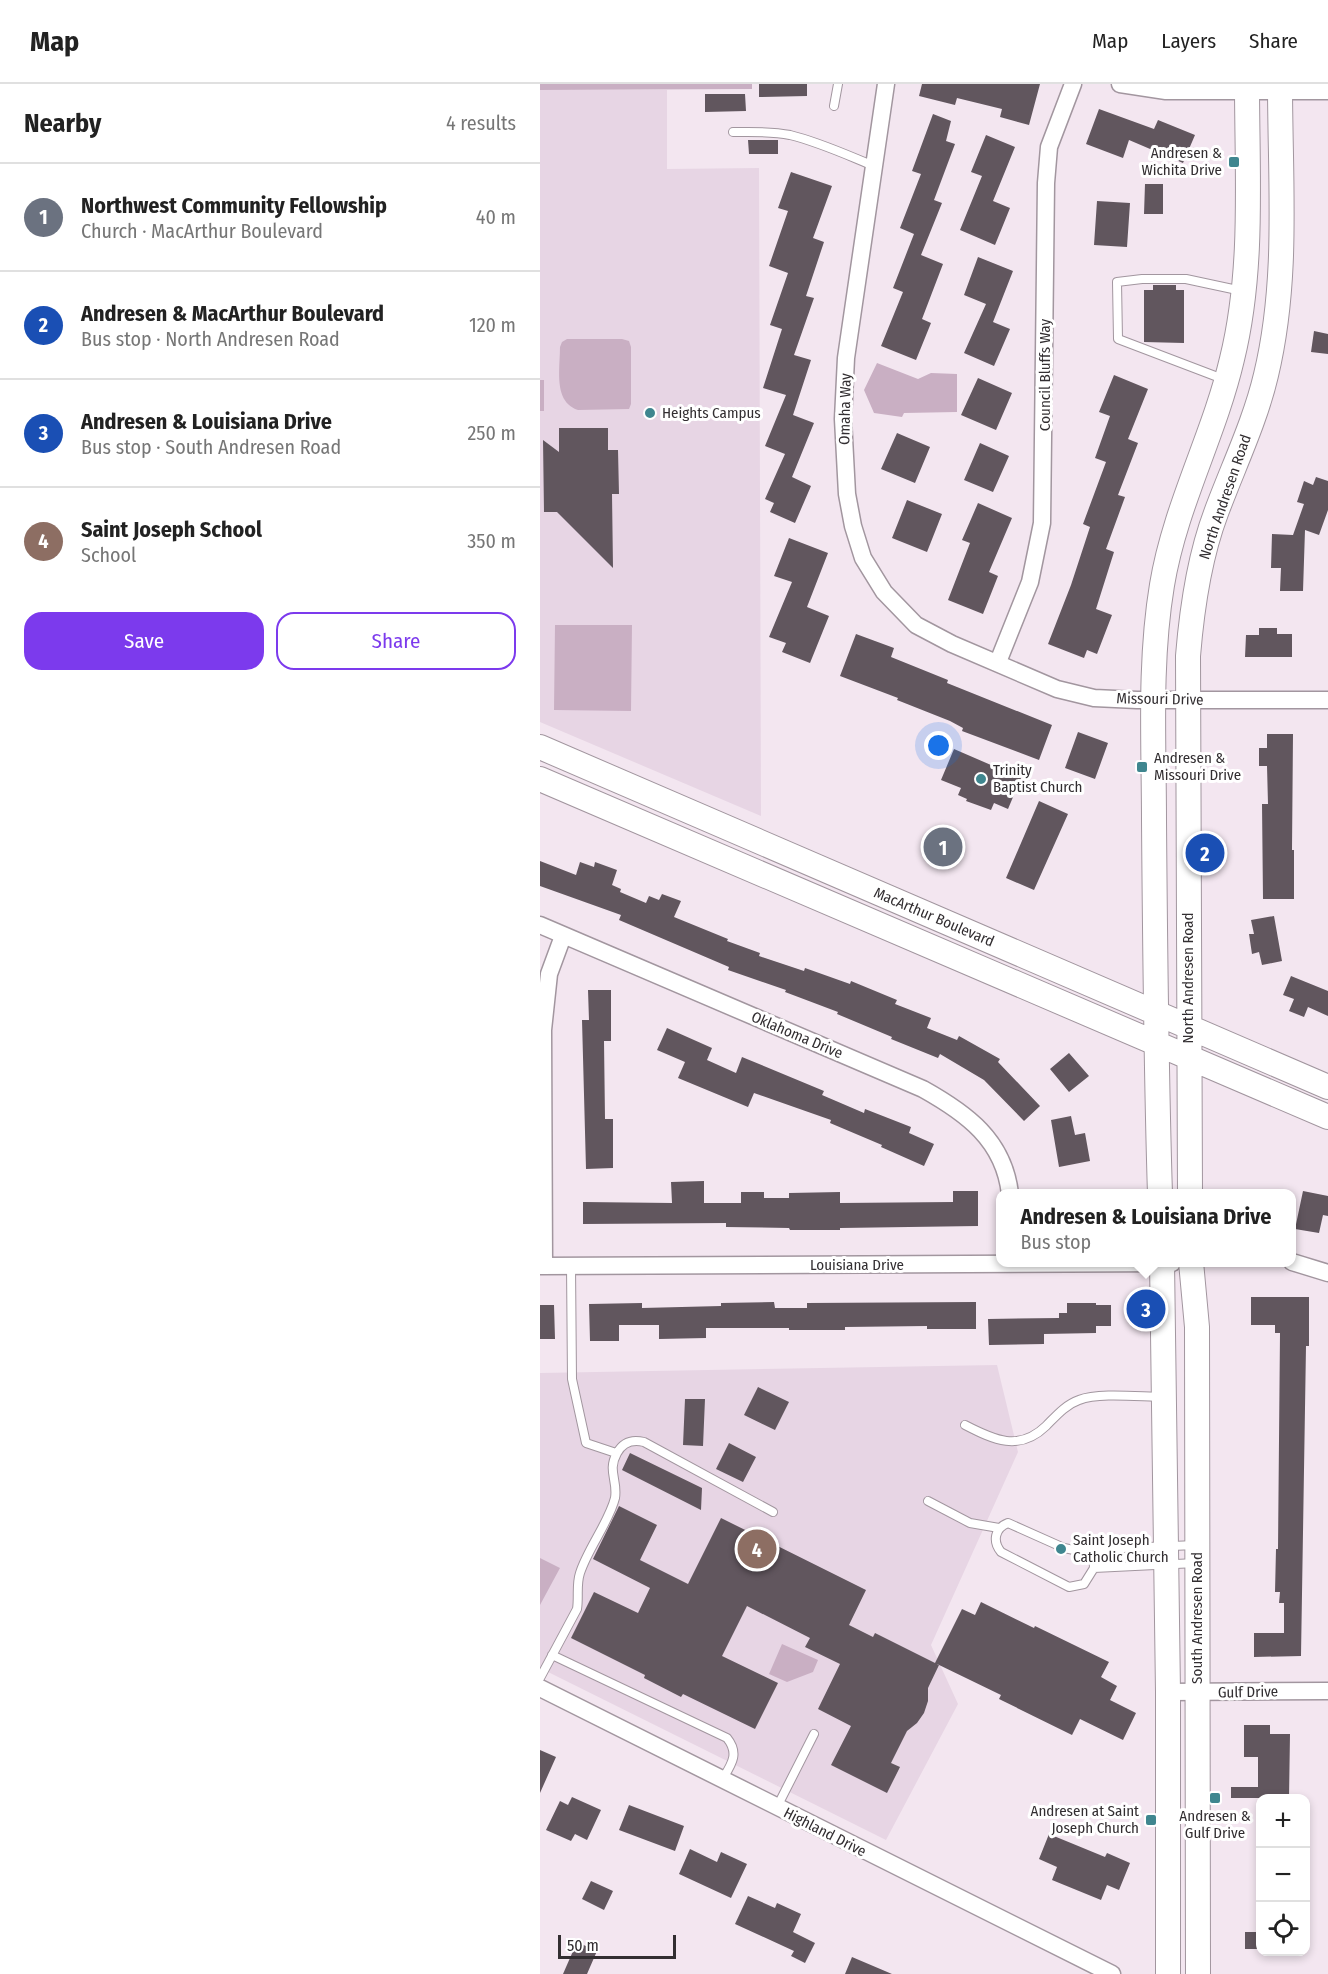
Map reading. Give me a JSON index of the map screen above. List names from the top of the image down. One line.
{"streets":{"street":["Council Bluffs Way","Omaha Way","North Andresen Road","Missouri Drive","MacArthur Boulevard","Oklahoma Drive","Louisiana Drive","South Andresen Road","Gulf Drive","Highland Drive"]},"crossings":[["Council Bluffs Way","Omaha Way"],["Council Bluffs Way","Missouri Drive"],["Omaha Way","Missouri Drive"],["North Andresen Road","Missouri Drive"],["North Andresen Road","MacArthur Boulevard"],["South Andresen Road","Gulf Drive"]],"places":{"transit":["Andresen & Wichita Drive","Andresen & Missouri Drive","Andresen & Gulf Drive","Andresen at Saint Joseph Church"],"other":["Heights Campus","Trinity Baptist Church","Saint Joseph Catholic Church"]},"scale_bar":"50 m","page":{"header":"Map","nav":["Map","Layers","Share"],"heading":["Nearby","4 results"],"list":[{"mark":"1","name":"Northwest Community Fellowship","note":"Church · MacArthur Boulevard","value":"40 m"},{"mark":"2","name":"Andresen & MacArthur Boulevard","note":"Bus stop · North Andresen Road","value":"120 m"},{"mark":"3","name":"Andresen & Louisiana Drive","note":"Bus stop · South Andresen Road","value":"250 m"},{"mark":"4","name":"Saint Joseph School","note":"School","value":"350 m"}],"buttons":["Save","Share"],"pins":["1","2","3","4"],"popup":["Andresen & Louisiana Drive","Bus stop"],"map_buttons":["+","−"],"scale":"50 m"}}
